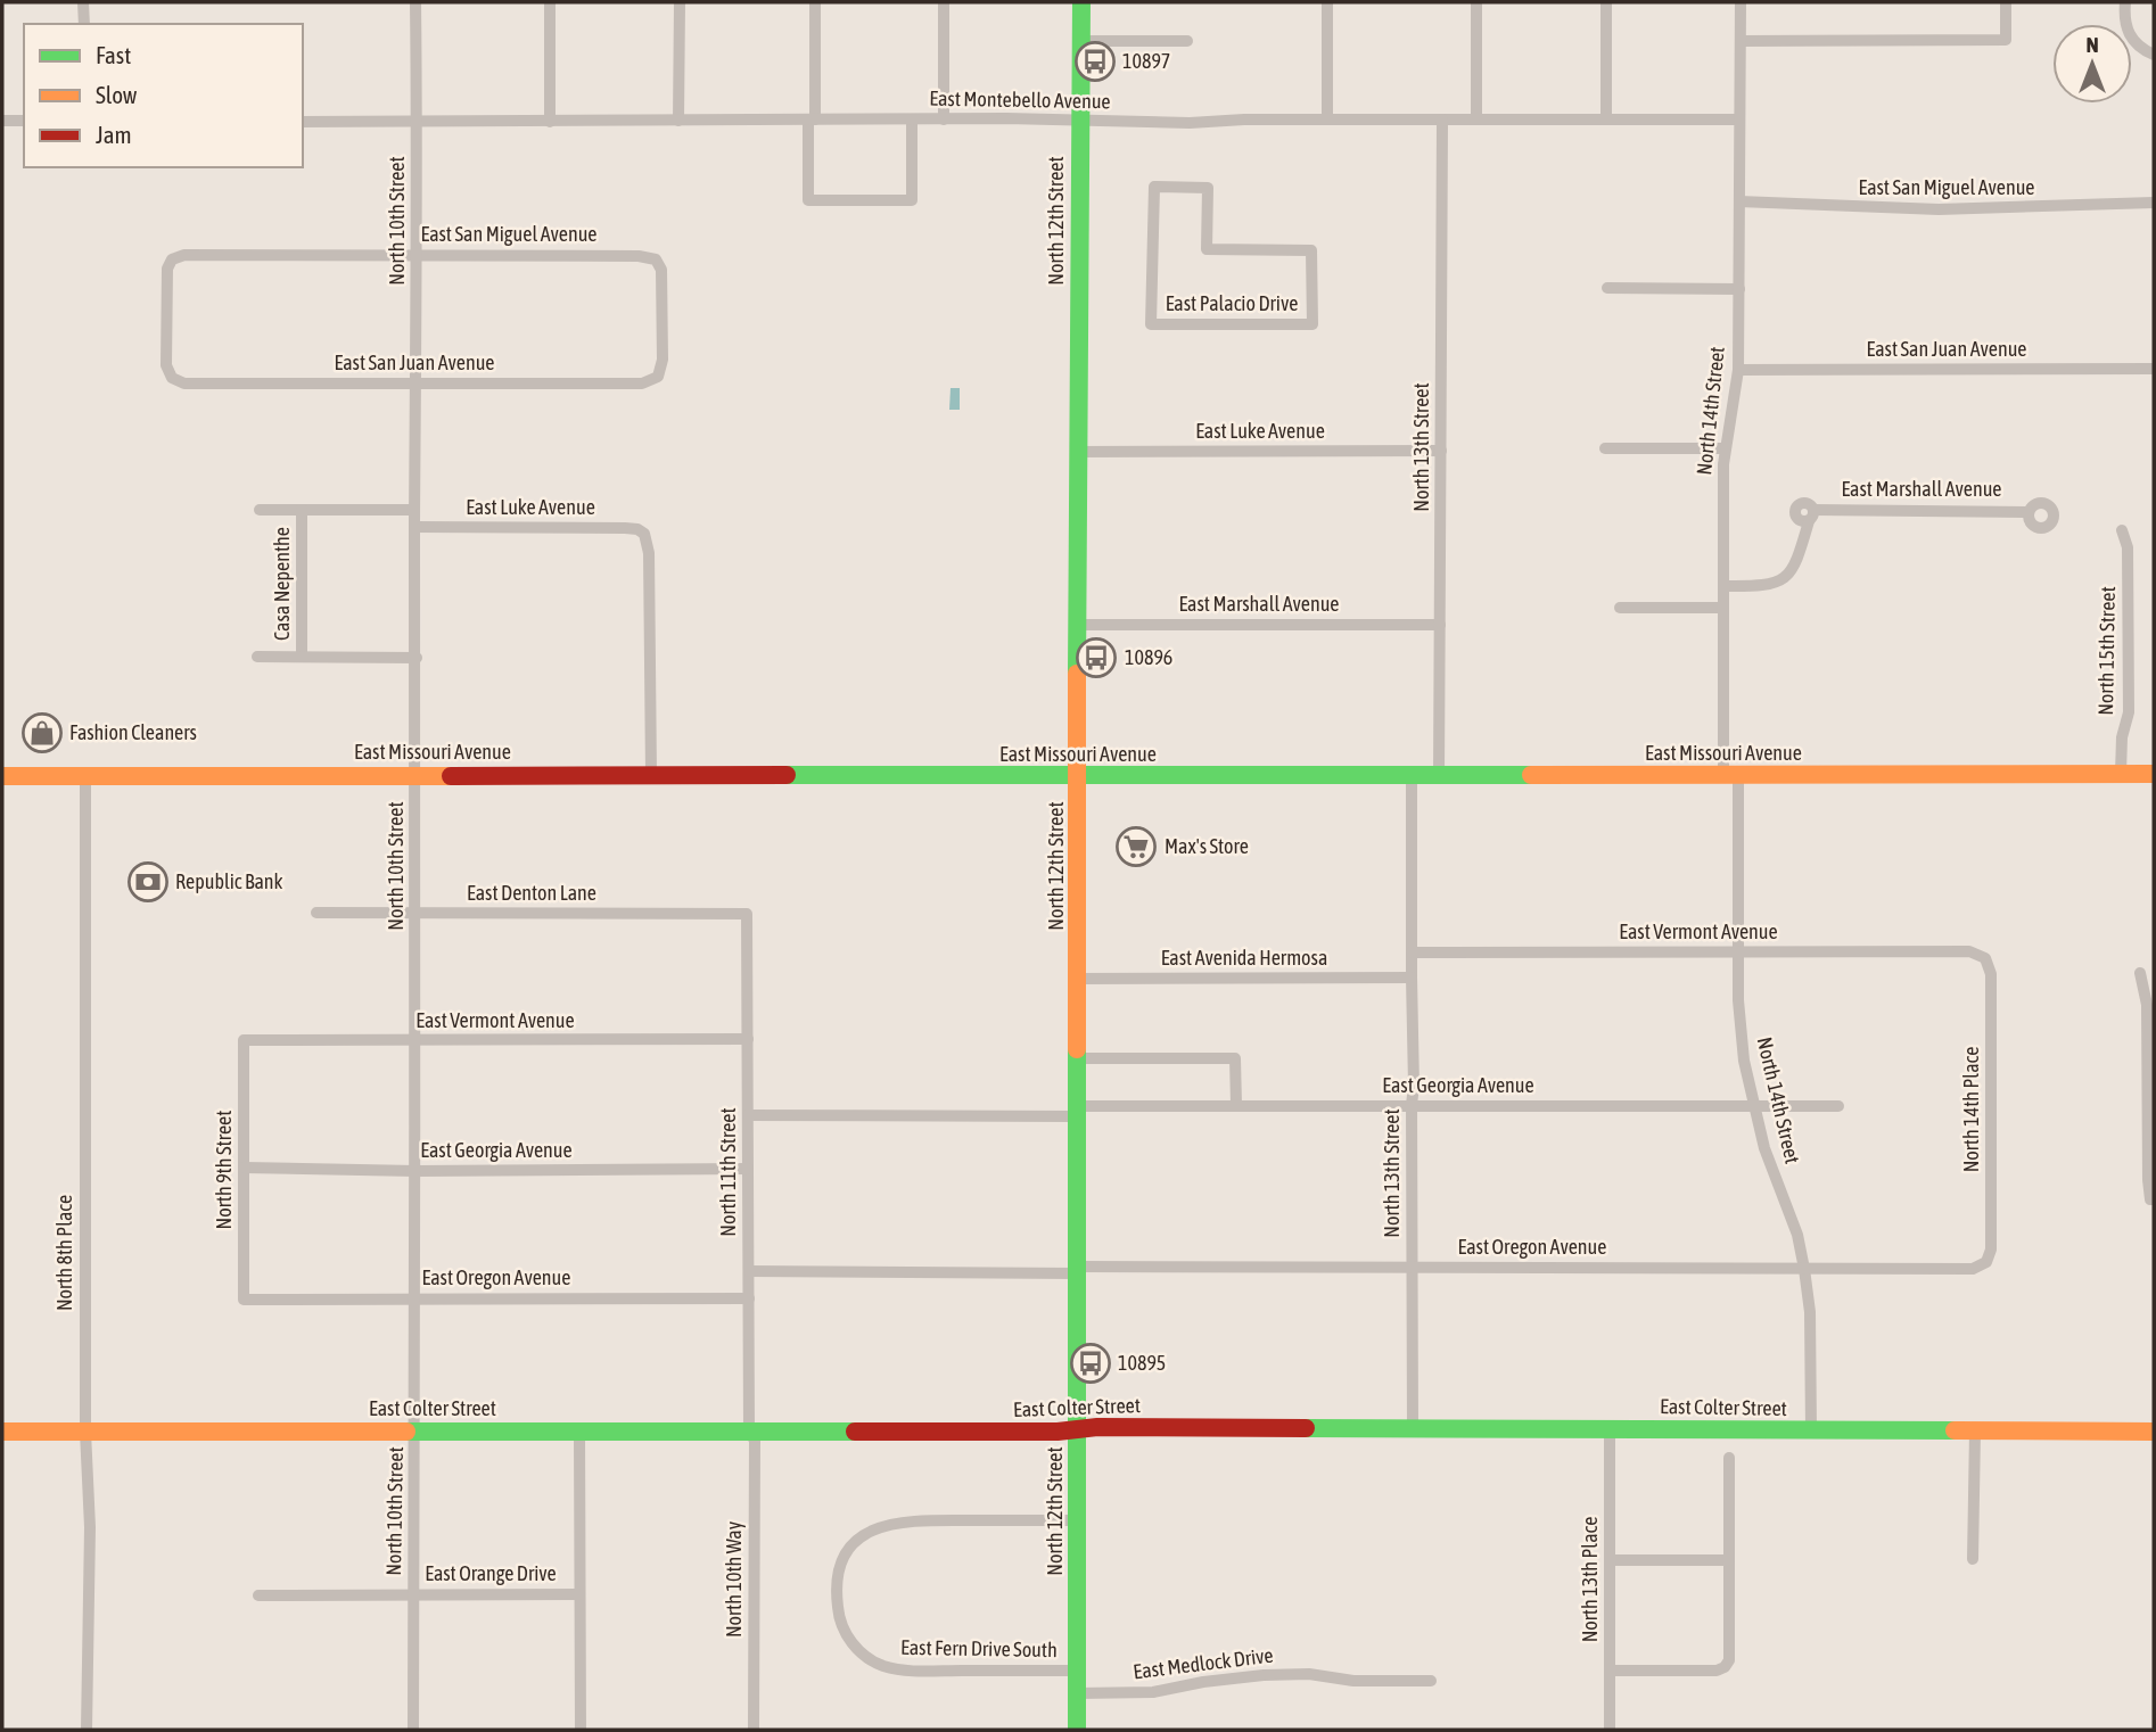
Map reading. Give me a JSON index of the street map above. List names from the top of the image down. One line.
{"streets":{"street":["East Montebello Avenue","East San Miguel Avenue","North 10th Street","North 12th Street","East Palacio Drive","East San Juan Avenue","North 14th Street","East Luke Avenue","North 13th Street","East Marshall Avenue","Casa Nepenthe","North 15th Street","East Missouri Avenue","East Denton Lane","East Vermont Avenue","East Avenida Hermosa","East Georgia Avenue","North 14th Place","North 9th Street","North 11th Street","East Oregon Avenue","North 8th Place","East Colter Street","East Orange Drive","North 10th Way","North 13th Place","East Fern Drive South","East Medlock Drive"]},"crossings":[["East Montebello Avenue","North 10th Street"],["East Montebello Avenue","North 12th Street"],["East Montebello Avenue","North 14th Street"],["East Montebello Avenue","North 13th Street"],["East San Miguel Avenue","North 10th Street"],["East San Miguel Avenue","East San Juan Avenue"],["East San Miguel Avenue","North 14th Street"],["North 10th Street","East San Juan Avenue"],["North 10th Street","East Luke Avenue"],["North 10th Street","Casa Nepenthe"],["North 10th Street","East Missouri Avenue"],["North 10th Street","East Denton Lane"],["North 10th Street","East Vermont Avenue"],["North 10th Street","East Georgia Avenue"],["North 10th Street","East Oregon Avenue"],["North 10th Street","East Colter Street"],["North 10th Street","East Orange Drive"],["North 12th Street","East Luke Avenue"],["North 12th Street","East Marshall Avenue"],["North 12th Street","East Missouri Avenue"],["North 12th Street","East Avenida Hermosa"],["North 12th Street","East Georgia Avenue"],["North 12th Street","East Oregon Avenue"],["North 12th Street","East Colter Street"],["North 12th Street","East Fern Drive South"],["North 12th Street","East Medlock Drive"],["East San Juan Avenue","North 14th Street"],["North 14th Street","East Marshall Avenue"],["North 14th Street","East Missouri Avenue"],["North 14th Street","East Vermont Avenue"],["North 14th Street","East Georgia Avenue"],["North 14th Street","East Oregon Avenue"],["North 14th Street","East Colter Street"],["East Luke Avenue","North 13th Street"],["East Luke Avenue","East Missouri Avenue"],["North 13th Street","East Marshall Avenue"],["North 13th Street","East Missouri Avenue"],["North 13th Street","East Vermont Avenue"],["North 13th Street","East Avenida Hermosa"],["North 13th Street","East Georgia Avenue"],["North 13th Street","East Oregon Avenue"],["North 13th Street","East Colter Street"],["North 15th Street","East Missouri Avenue"],["East Missouri Avenue","North 8th Place"],["East Denton Lane","North 11th Street"],["East Vermont Avenue","North 14th Place"],["East Vermont Avenue","North 9th Street"],["East Vermont Avenue","North 11th Street"],["East Georgia Avenue","North 9th Street"],["East Georgia Avenue","North 11th Street"],["North 14th Place","East Oregon Avenue"],["North 9th Street","East Oregon Avenue"],["North 11th Street","East Oregon Avenue"],["North 11th Street","East Colter Street"],["North 11th Street","North 10th Way"],["North 8th Place","East Colter Street"],["East Colter Street","North 10th Way"],["East Colter Street","North 13th Place"]],"places":{"bus stop":["10897","10896","10895"],"shop":["Fashion Cleaners"],"supermarket":["Max's Store"],"bank":["Republic Bank"]},"legend":["Fast","Slow","Jam"],"north":"top"}
